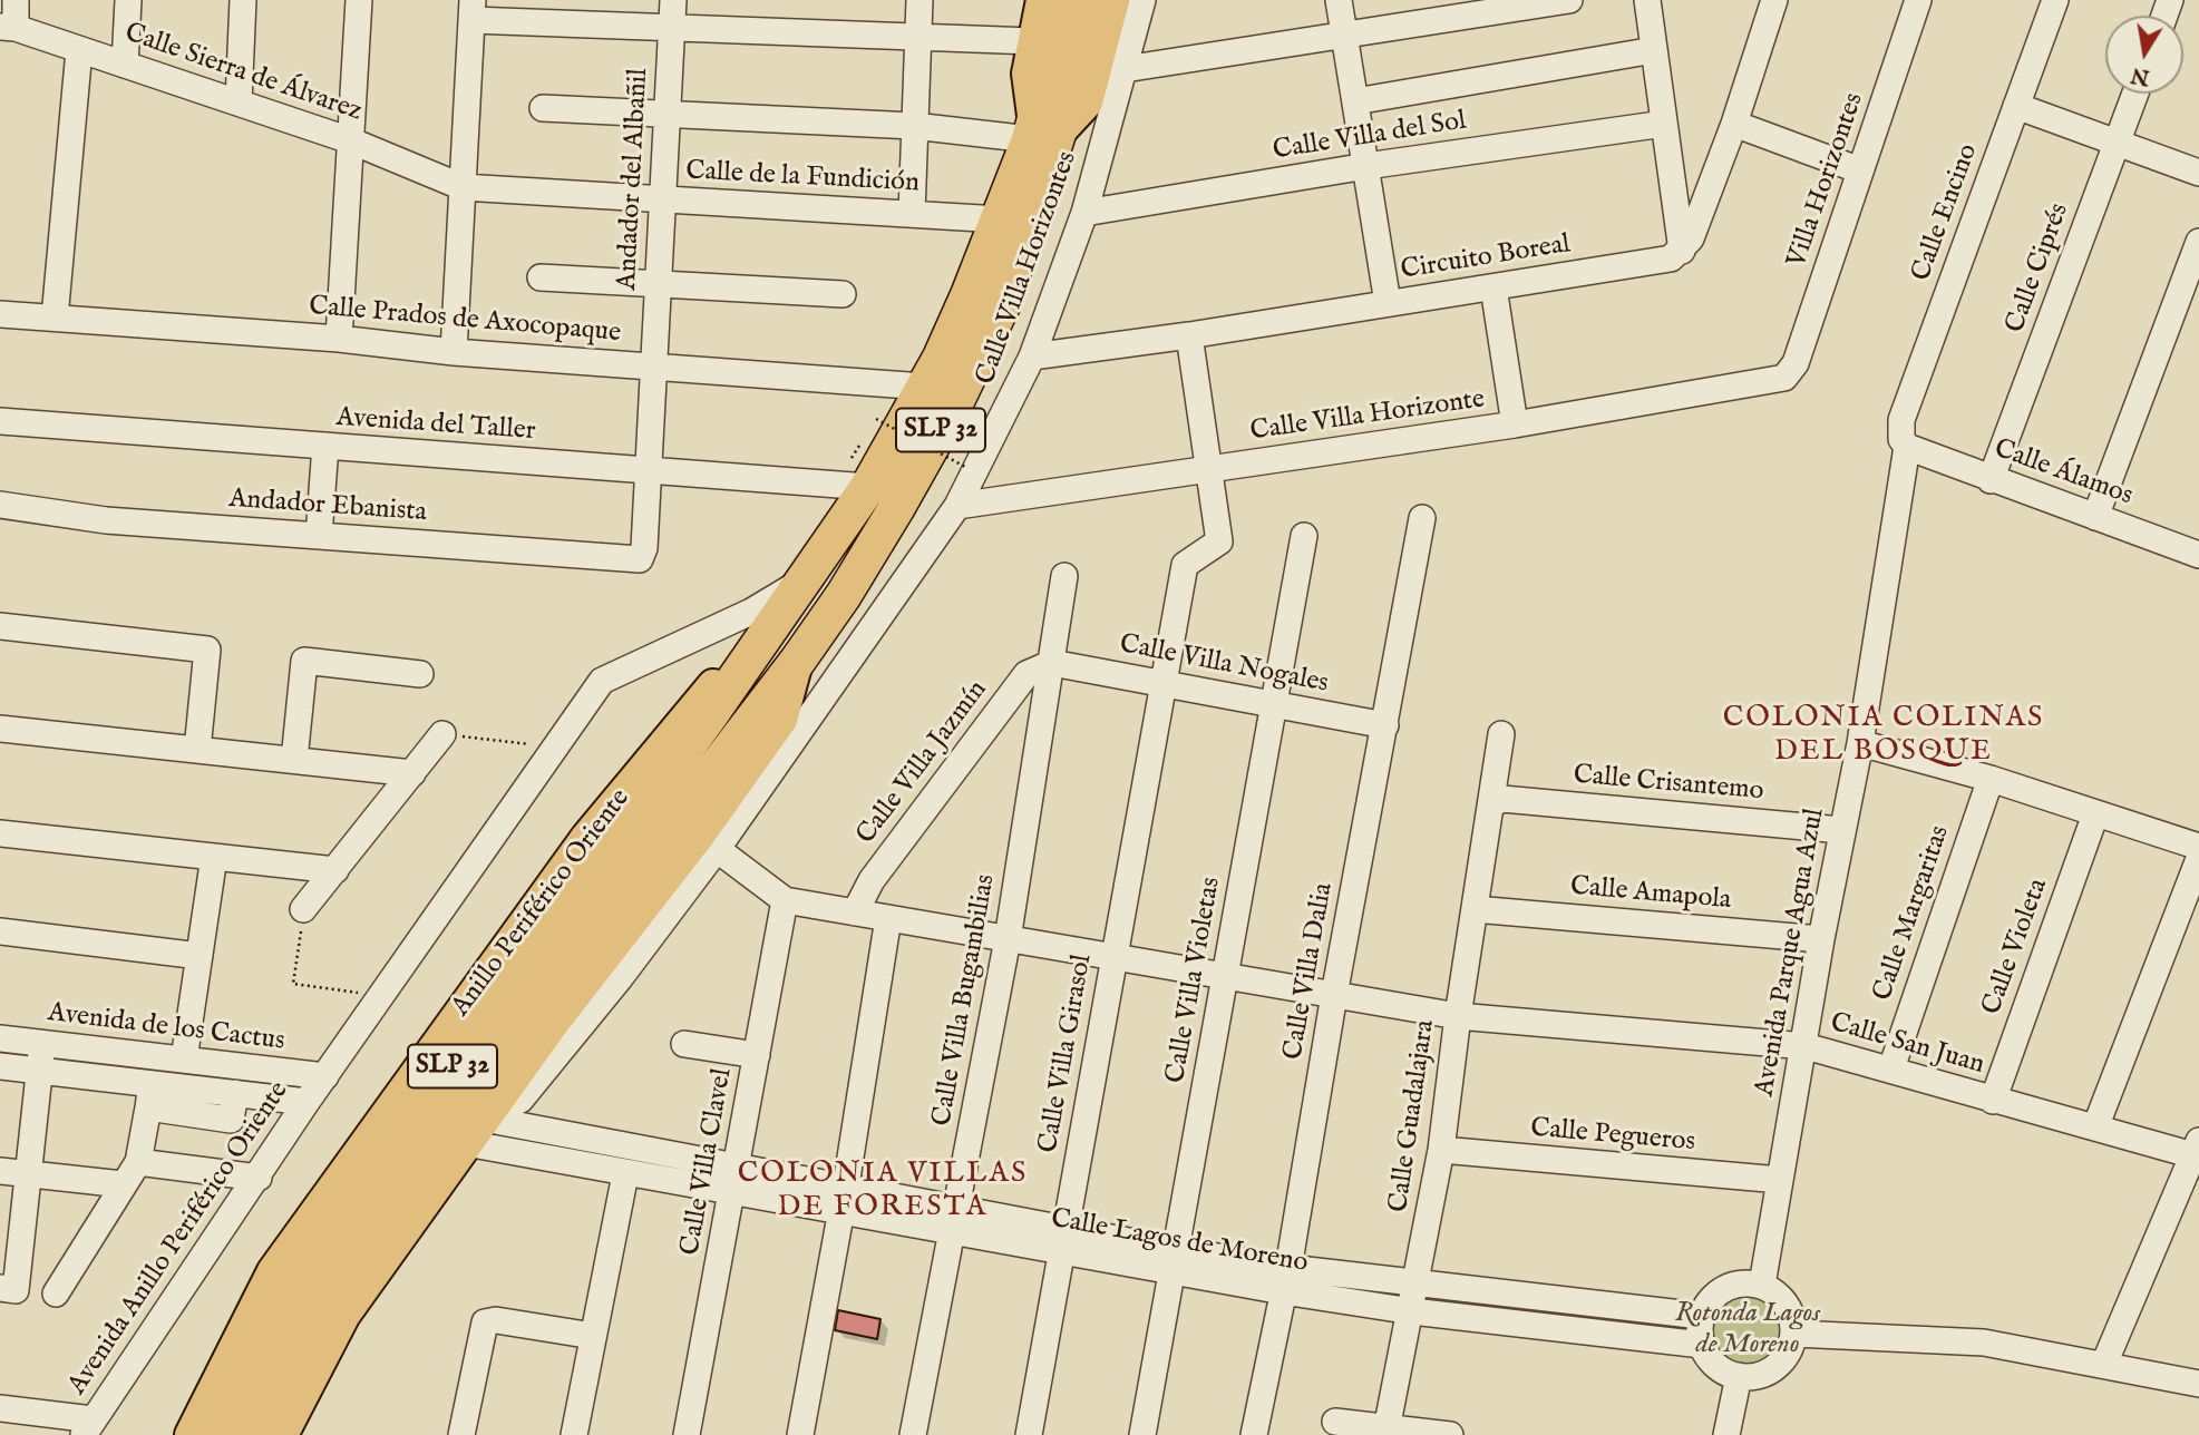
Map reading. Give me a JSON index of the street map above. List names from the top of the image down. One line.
{"streets":{"highway":["SLP 32","Anillo Periférico Oriente"],"street":["Calle Sierra de Álvarez","Calle Villa del Sol","Calle de la Fundición","Andador del Albañil","Villa Horizontes","Calle Encino","Circuito Boreal","Calle Villa Horizontes","Calle Ciprés","Calle Prados de Axocopaque","Calle Villa Horizonte","Avenida del Taller","Calle Álamos","Andador Ebanista","Calle Villa Nogales","Calle Villa Jazmín","Calle Crisantemo","Calle Amapola","Calle Margaritas","Calle Violeta","Avenida Parque Agua Azul","Calle Villa Dalia","Calle Villa Violetas","Calle Villa Bugambilias","Avenida de los Cactus","Calle San Juan","Calle Villa Girasol","Calle Guadalajara","Calle Pegueros","Calle Villa Clavel","Avenida Anillo Periférico Oriente","Calle Lagos de Moreno"]},"crossings":[["Calle Sierra de Álvarez","Calle de la Fundición"],["Calle Villa del Sol","Calle Villa Horizontes"],["Calle de la Fundición","Andador del Albañil"],["Calle de la Fundición","Anillo Periférico Oriente"],["Andador del Albañil","Calle Prados de Axocopaque"],["Andador del Albañil","Avenida del Taller"],["Andador del Albañil","Andador Ebanista"],["Villa Horizontes","Calle Villa Horizonte"],["Calle Encino","Calle Álamos"],["Calle Encino","Avenida Parque Agua Azul"],["Circuito Boreal","Calle Villa Horizontes"],["Calle Villa Horizontes","Calle Villa Horizonte"],["Calle Villa Horizontes","Anillo Periférico Oriente"],["Calle Villa Horizontes","Calle Lagos de Moreno"],["Calle Ciprés","Calle Álamos"],["Calle Prados de Axocopaque","Anillo Periférico Oriente"],["Calle Villa Horizonte","Calle Villa Girasol"],["Avenida del Taller","Anillo Periférico Oriente"],["Calle Álamos","Avenida Parque Agua Azul"],["Calle Villa Nogales","Calle Villa Jazmín"],["Calle Villa Nogales","Calle Villa Dalia"],["Calle Villa Nogales","Calle Villa Violetas"],["Calle Villa Nogales","Calle Villa Bugambilias"],["Calle Villa Nogales","Calle Villa Girasol"],["Calle Villa Jazmín","Calle Villa Bugambilias"],["Calle Villa Jazmín","Calle San Juan"],["Calle Crisantemo","Avenida Parque Agua Azul"],["Calle Crisantemo","Calle Guadalajara"],["Calle Amapola","Avenida Parque Agua Azul"],["Calle Amapola","Calle Guadalajara"],["Anillo Periférico Oriente","Avenida de los Cactus"],["Anillo Periférico Oriente","Avenida Anillo Periférico Oriente"],["Anillo Periférico Oriente","Calle Lagos de Moreno"],["Calle Margaritas","Calle San Juan"],["Calle Violeta","Calle San Juan"],["Avenida Parque Agua Azul","Calle San Juan"],["Avenida Parque Agua Azul","Calle Pegueros"],["Avenida Parque Agua Azul","Calle Lagos de Moreno"],["Calle Villa Dalia","Calle San Juan"],["Calle Villa Dalia","Calle Lagos de Moreno"],["Calle Villa Violetas","Calle San Juan"],["Calle Villa Violetas","Calle Lagos de Moreno"],["Calle Villa Bugambilias","Calle San Juan"],["Calle Villa Bugambilias","Calle Lagos de Moreno"],["Avenida de los Cactus","Avenida Anillo Periférico Oriente"],["Calle San Juan","Calle Villa Girasol"],["Calle San Juan","Calle Guadalajara"],["Calle San Juan","Calle Villa Clavel"],["Calle Villa Girasol","Calle Lagos de Moreno"],["Calle Guadalajara","Calle Pegueros"],["Calle Guadalajara","Calle Lagos de Moreno"],["Calle Villa Clavel","Calle Lagos de Moreno"]],"districts":["COLONIA COLINAS DEL BOSQUE","COLONIA VILLAS DE FORESTA"],"parks":["Rotonda Lagos de Moreno"],"north":"bottom"}
